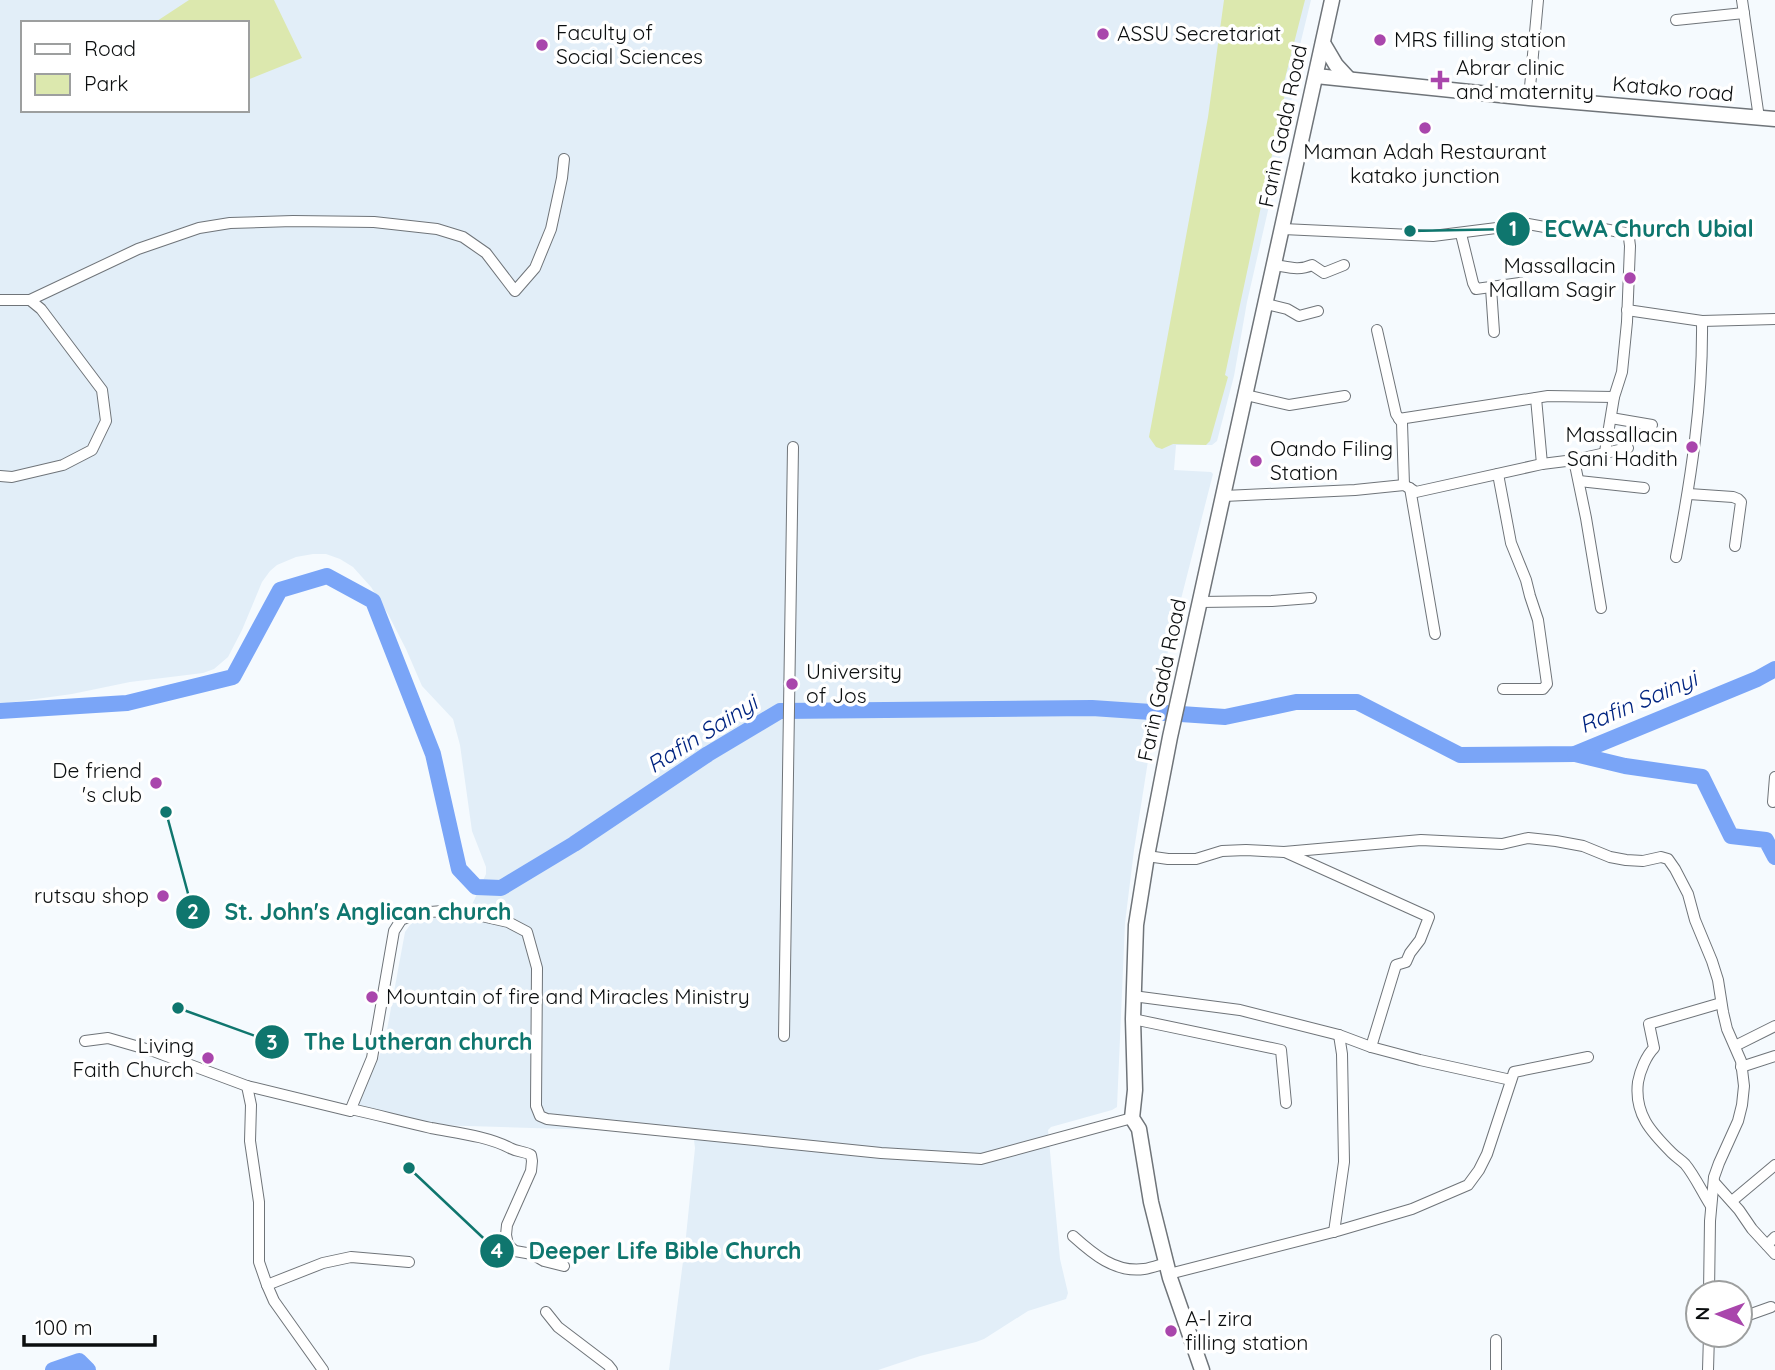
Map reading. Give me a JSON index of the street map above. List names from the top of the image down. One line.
{"streets":{"main road":["Katako road","Farin Gada Road"]},"crossings":[["Katako road","Farin Gada Road"]],"water":["Rafin Sainyi"],"places":{"other":["ASSU Secretariat","MRS filling station","Faculty of Social Sciences","Maman Adah Restaurant katako junction","ECWA Church Ubial","Massallacin Mallam Sagir","Massallacin Sani Hadith","Oando Filing Station","University of Jos","De friend 's club","St. John's Anglican church","rutsau shop","Mountain of fire and Miracles Ministry","The Lutheran church","Living Faith Church","Deeper Life Bible Church","A-l zira filling station"],"health":["Abrar clinic and maternity"]},"legend":["Road","Park"],"scale_bar":"100 m","north":"left"}
